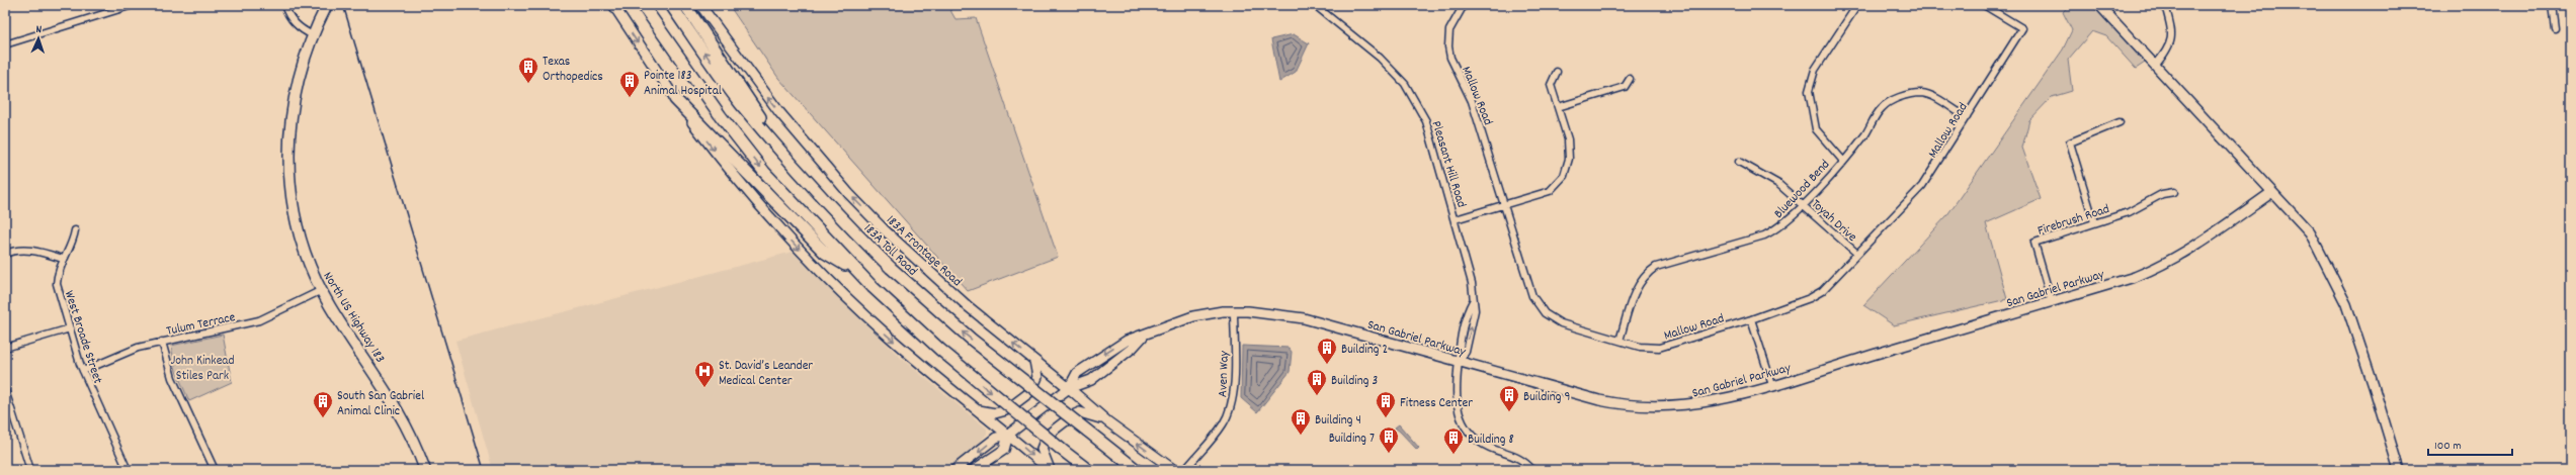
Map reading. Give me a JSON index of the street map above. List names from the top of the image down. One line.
{"streets":{"highway":["183A Toll Road"],"main road":["North US Highway 183"],"street":["Mallow Road","Pleasant Hill Road","Bluewood Bend","Firebrush Road","Toyah Drive","183A Frontage Road","San Gabriel Parkway","Tulum Terrace","West Broade Street","Aven Way"]},"crossings":[["Mallow Road","Bluewood Bend"],["Mallow Road","Toyah Drive"],["Pleasant Hill Road","San Gabriel Parkway"],["Bluewood Bend","Toyah Drive"],["Firebrush Road","San Gabriel Parkway"],["183A Frontage Road","San Gabriel Parkway"],["San Gabriel Parkway","Aven Way"],["North US Highway 183","Tulum Terrace"],["Tulum Terrace","West Broade Street"]],"parks":["John Kinkead Stiles Park"],"places":{"building":["Texas Orthopedics","Pointe 183 Animal Hospital","Building 2","Building 3","Building 9","South San Gabriel Animal Clinic","Fitness Center","Building 4","Building 7","Building 8"],"hospital":["St. David’s Leander Medical Center"]},"scale_bar":"100 m","north":"top"}
